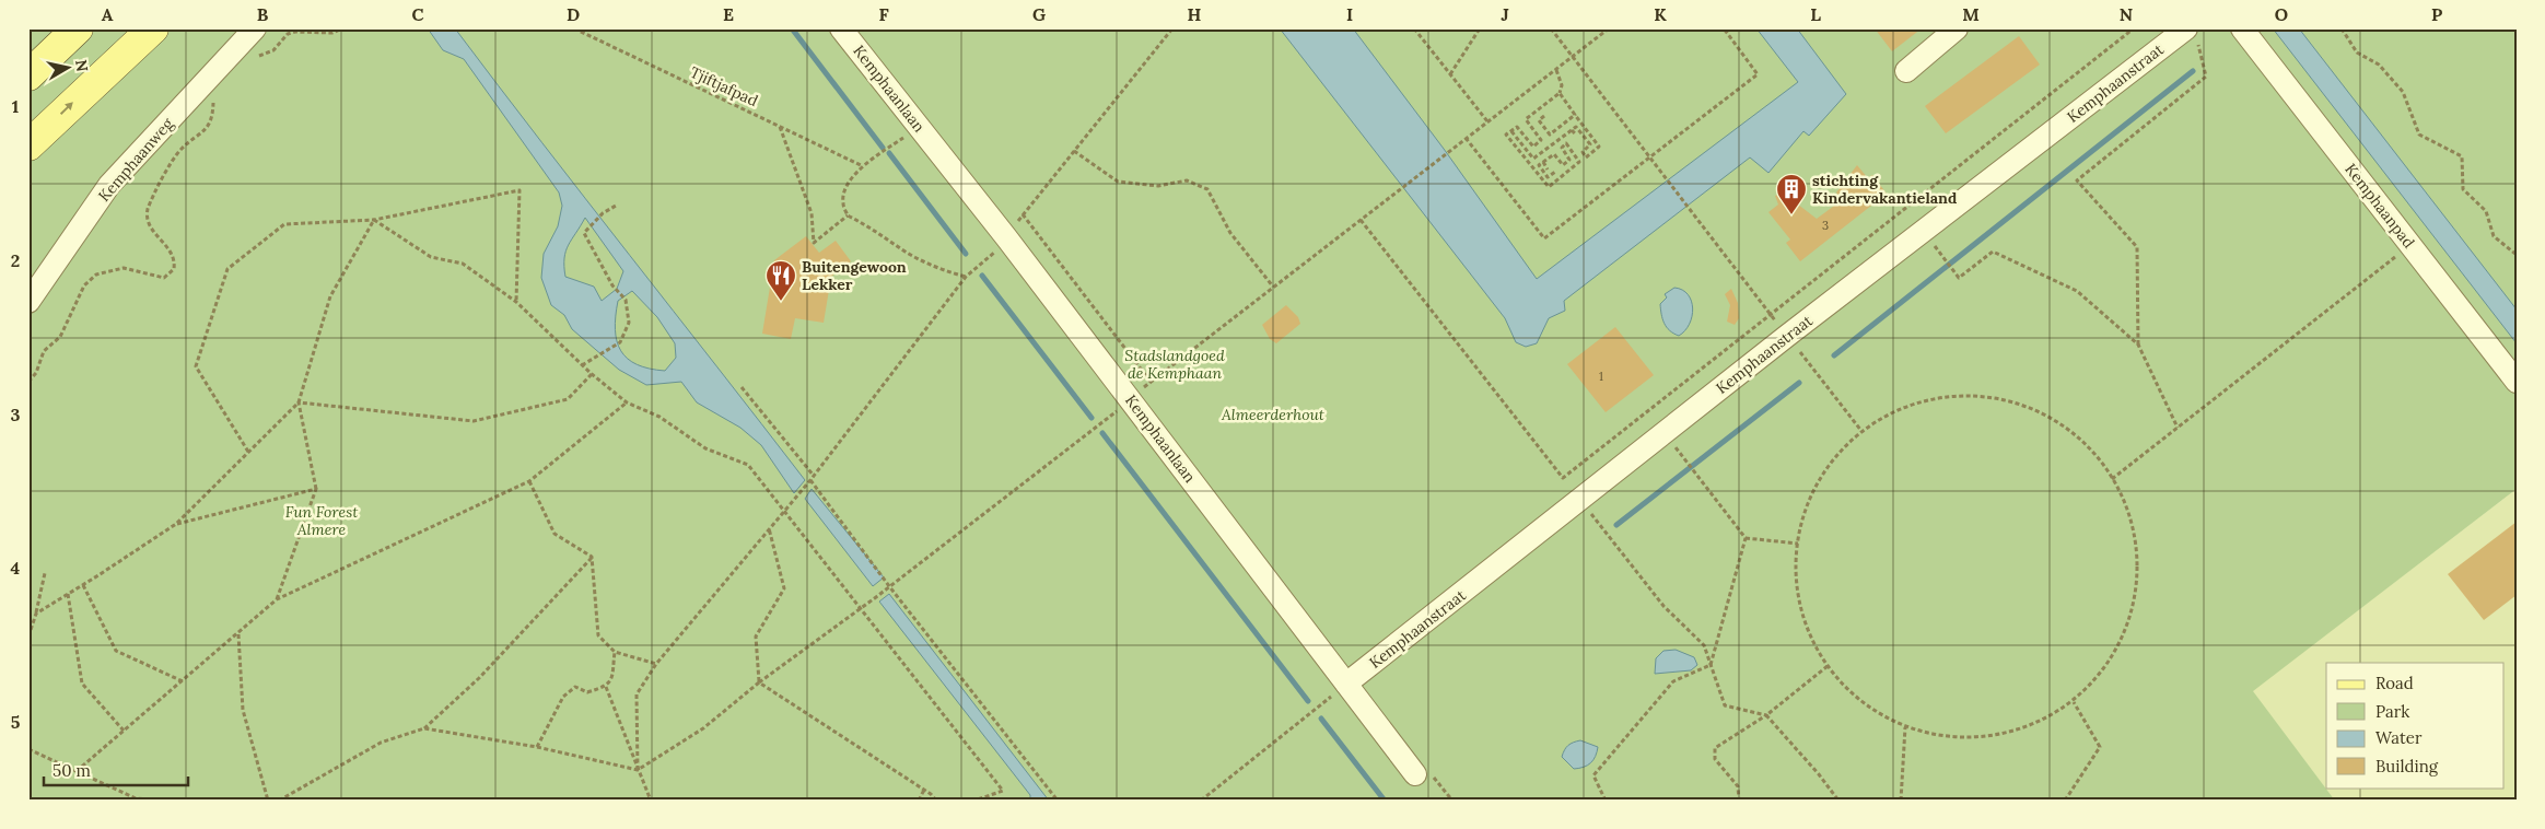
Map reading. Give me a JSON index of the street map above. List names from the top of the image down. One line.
{"streets":{"street":["Kemphaanstraat","Kemphaanlaan","Kemphaanweg","Kemphaanpad"],"path":["Tjiftjafpad"]},"crossings":[["Kemphaanstraat","Kemphaanlaan"]],"parks":["Stadslandgoed de Kemphaan","Almeerderhout","Fun Forest Almere"],"places":{"building":["stichting Kindervakantieland"],"restaurant":["Buitengewoon Lekker"]},"house_numbers":["3","1"],"legend":["Road","Park","Water","Building"],"scale_bar":"50 m","north":"right","grid":{"columns":["A","B","C","D","E","F","G","H","I","J","K","L","M","N","O","P"],"rows":["1","2","3","4","5"]}}
